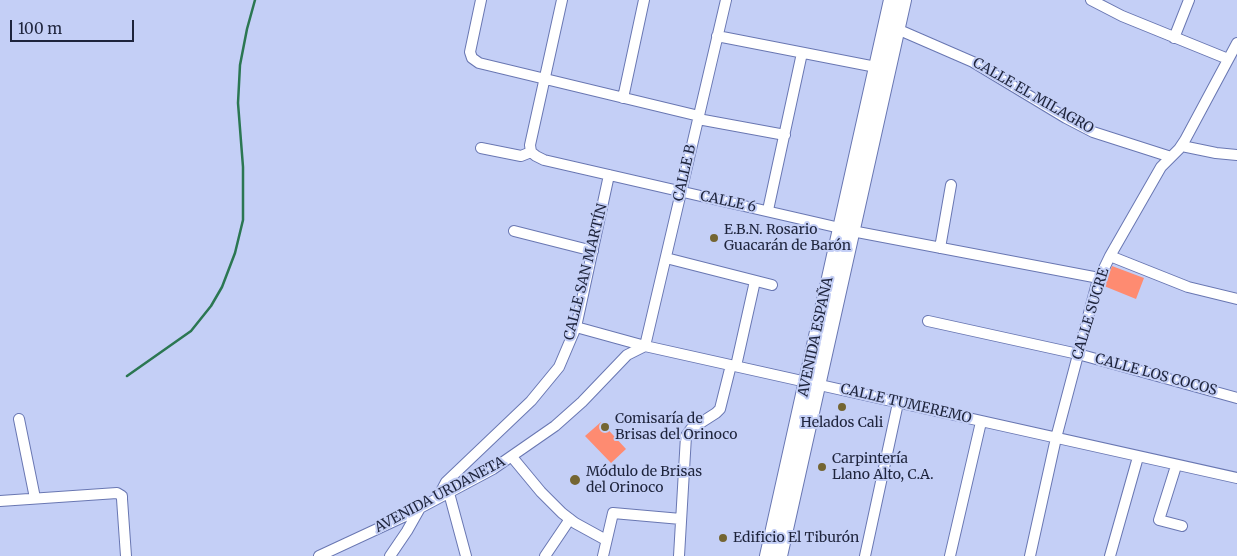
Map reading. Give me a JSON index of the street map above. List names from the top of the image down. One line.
{"streets":{"main road":["AVENIDA ESPAÑA"],"street":["CALLE EL MILAGRO","CALLE B","CALLE 6","CALLE SAN MARTÍN","CALLE SUCRE","CALLE LOS COCOS","CALLE TUMEREMO","AVENIDA URDANETA"]},"crossings":[["CALLE EL MILAGRO","CALLE SUCRE"],["CALLE EL MILAGRO","AVENIDA ESPAÑA"],["CALLE B","CALLE 6"],["CALLE B","CALLE TUMEREMO"],["CALLE B","AVENIDA URDANETA"],["CALLE 6","CALLE SAN MARTÍN"],["CALLE 6","CALLE SUCRE"],["CALLE 6","AVENIDA ESPAÑA"],["CALLE SAN MARTÍN","CALLE TUMEREMO"],["CALLE SAN MARTÍN","AVENIDA URDANETA"],["CALLE SUCRE","CALLE LOS COCOS"],["CALLE SUCRE","CALLE TUMEREMO"],["AVENIDA ESPAÑA","CALLE TUMEREMO"],["CALLE TUMEREMO","AVENIDA URDANETA"]],"places":["E.B.N. Rosario Guacarán de Barón","Helados Cali","Comisaría de Brisas del Orinoco","Carpintería Llano Alto, C.A.","Módulo de Brisas del Orinoco","Edificio El Tiburón"],"scale_bar":"100 m"}
